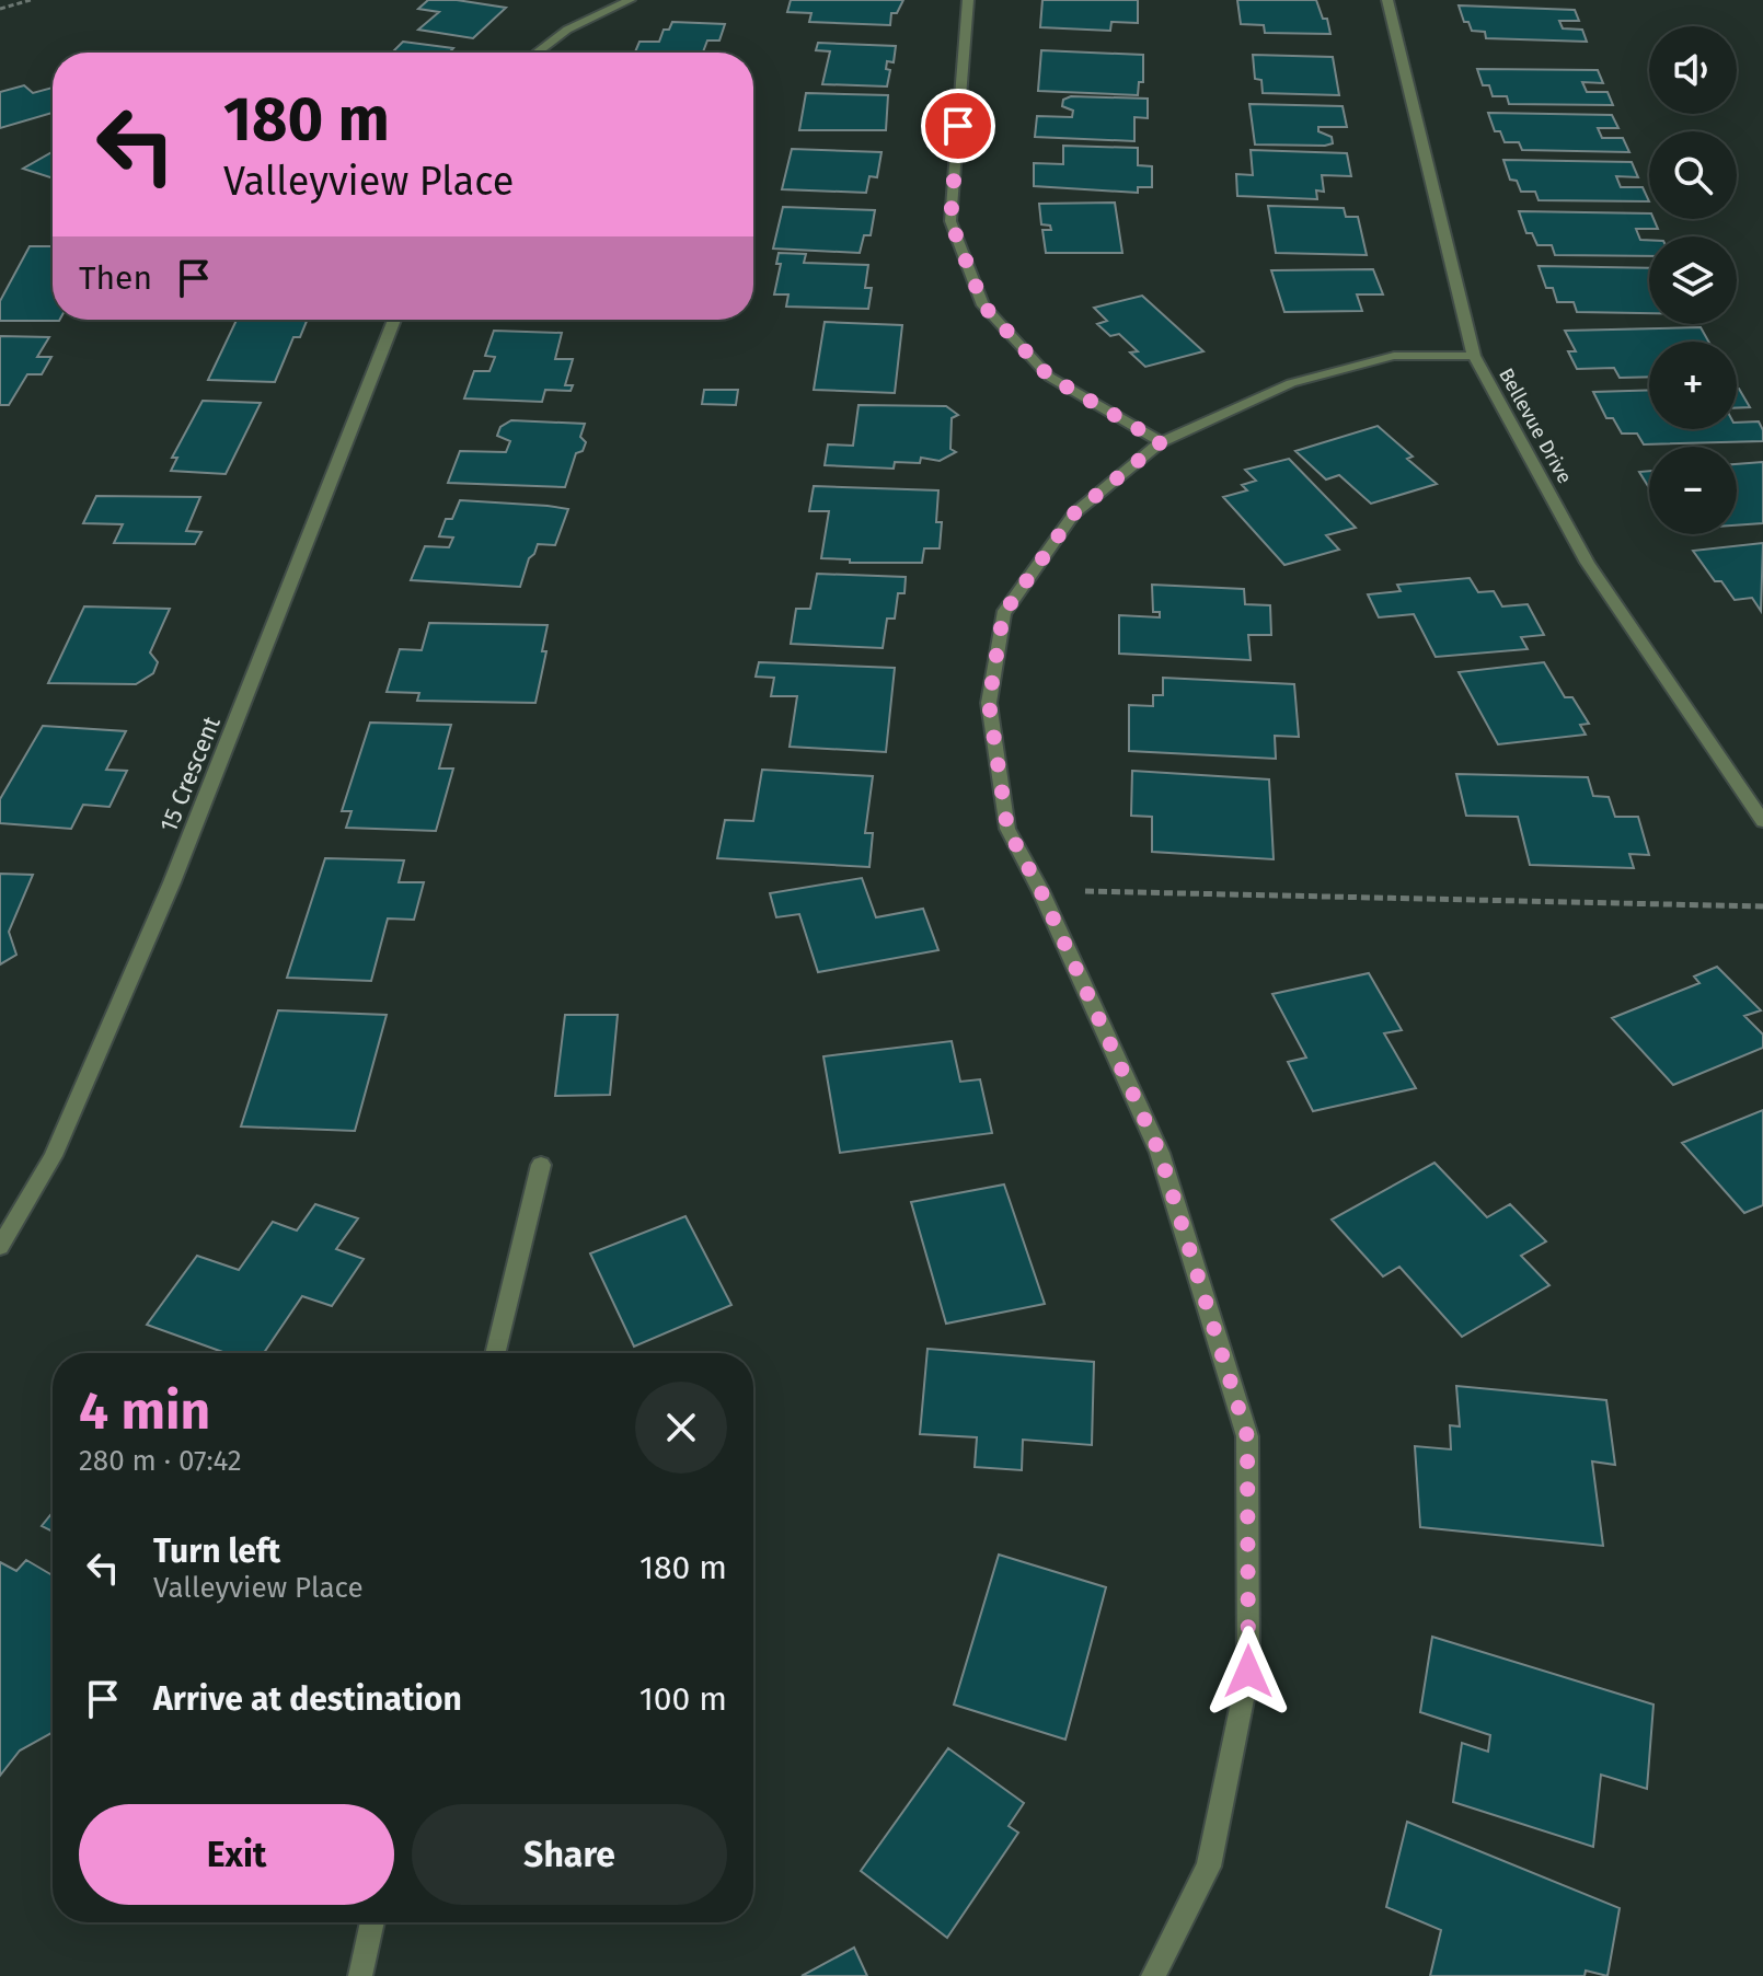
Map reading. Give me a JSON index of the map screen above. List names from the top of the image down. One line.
{"streets":{"street":["Bellevue Drive","15 Crescent"]},"page":{"map_buttons":["+","−"],"turn":["180 m","Valleyview Place"],"then":"Then","heading":["4 min","280 m · 07:42"],"list":[{"name":"Turn left","note":"Valleyview Place","value":"180 m"},{"name":"Arrive at destination","value":"100 m"}],"buttons":["Exit","Share"]}}
